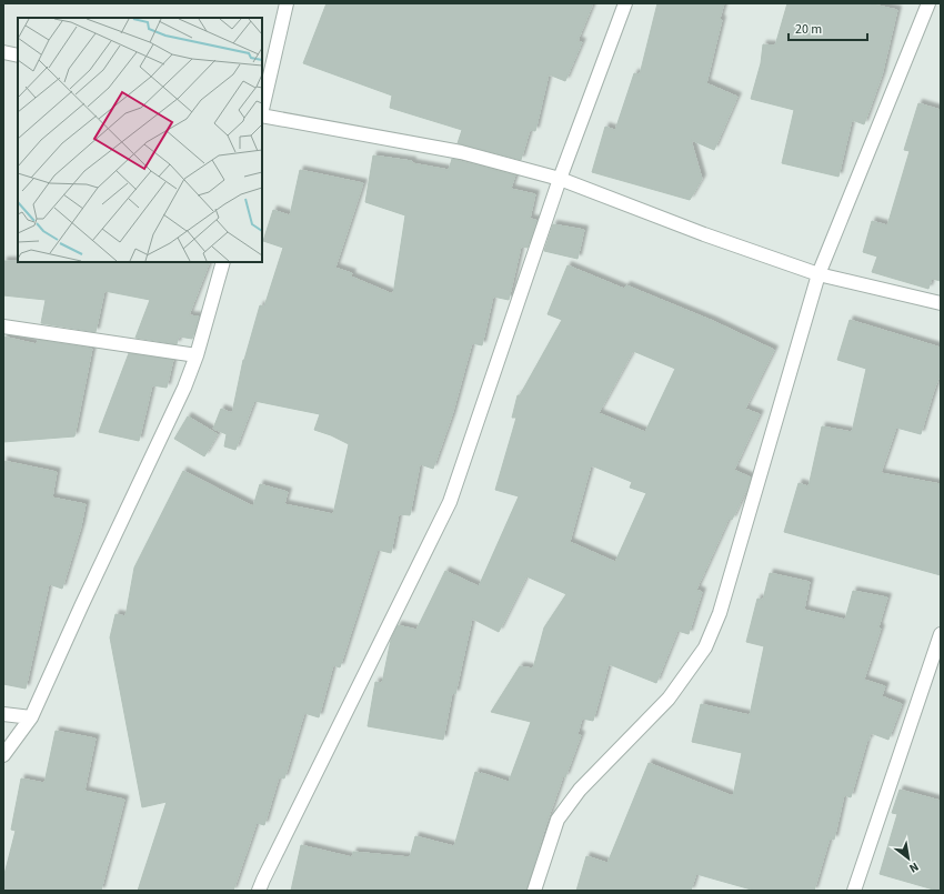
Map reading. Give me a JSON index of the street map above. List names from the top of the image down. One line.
{"scale_bar":"20 m","north":"bottom right"}
